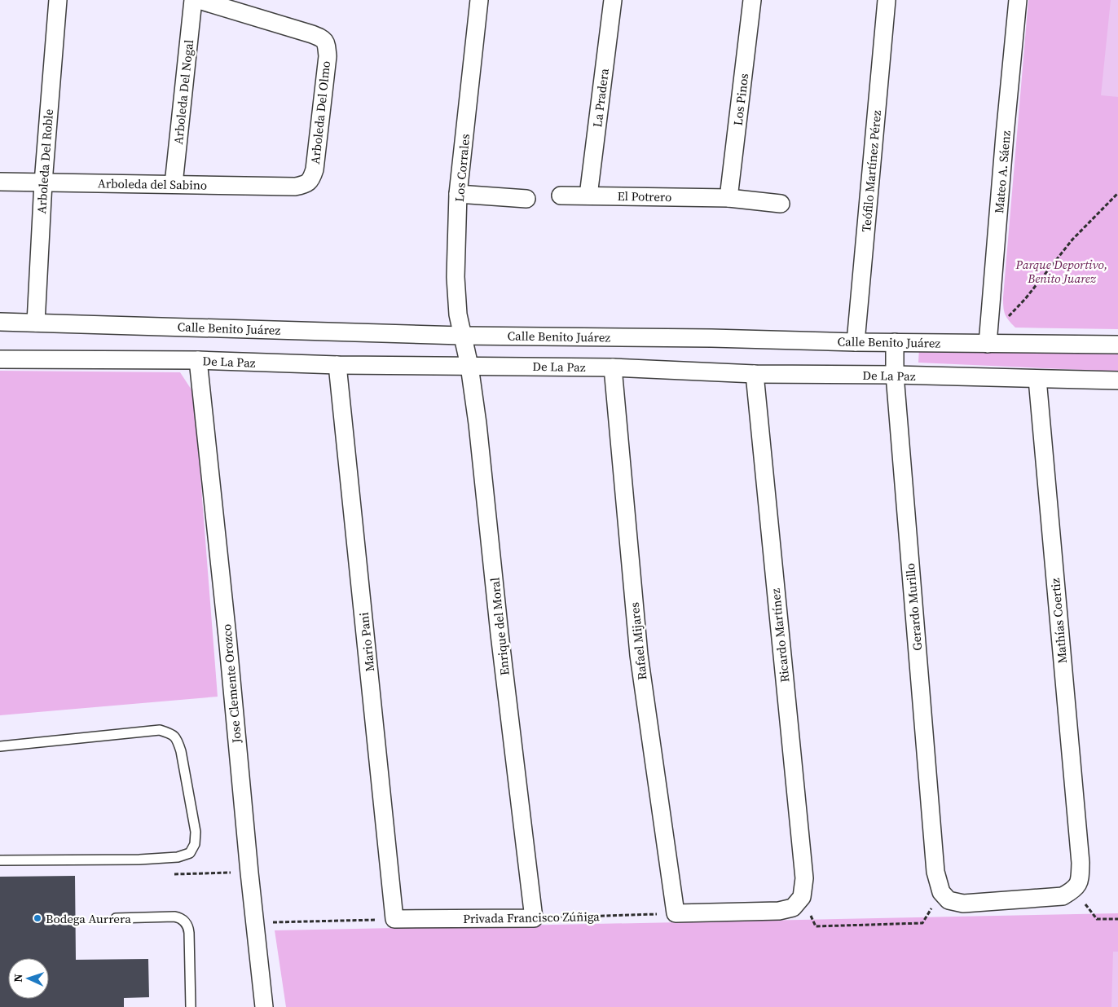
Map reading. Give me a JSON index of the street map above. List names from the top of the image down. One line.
{"streets":{"street":["Arboleda Del Nogal","La Pradera","Los Pinos","Arboleda Del Olmo","Arboleda Del Roble","Los Corrales","Teófilo Martínez Pérez","Mateo A. Sáenz","Arboleda del Sabino","El Potrero","Calle Benito Juárez","De La Paz","Gerardo Murillo","Mathías Coertiz","Enrique del Moral","Ricardo Martínez","Rafael Mijares","Mario Pani","Jose Clemente Orozco","Privada Francisco Zúñiga"]},"crossings":[["Arboleda Del Nogal","Arboleda del Sabino"],["La Pradera","El Potrero"],["Los Pinos","El Potrero"],["Arboleda Del Olmo","Arboleda del Sabino"],["Arboleda Del Roble","Arboleda del Sabino"],["Arboleda Del Roble","Calle Benito Juárez"],["Los Corrales","Calle Benito Juárez"],["Los Corrales","Enrique del Moral"],["Teófilo Martínez Pérez","Calle Benito Juárez"],["Mateo A. Sáenz","Calle Benito Juárez"],["Calle Benito Juárez","Gerardo Murillo"],["Calle Benito Juárez","Enrique del Moral"],["De La Paz","Gerardo Murillo"],["De La Paz","Mathías Coertiz"],["De La Paz","Enrique del Moral"],["De La Paz","Ricardo Martínez"],["De La Paz","Rafael Mijares"],["De La Paz","Mario Pani"],["De La Paz","Jose Clemente Orozco"],["Enrique del Moral","Privada Francisco Zúñiga"],["Rafael Mijares","Privada Francisco Zúñiga"],["Mario Pani","Privada Francisco Zúñiga"]],"parks":["Parque Deportivo, Benito Juarez"],"places":["Bodega Aurrera"],"north":"left"}
